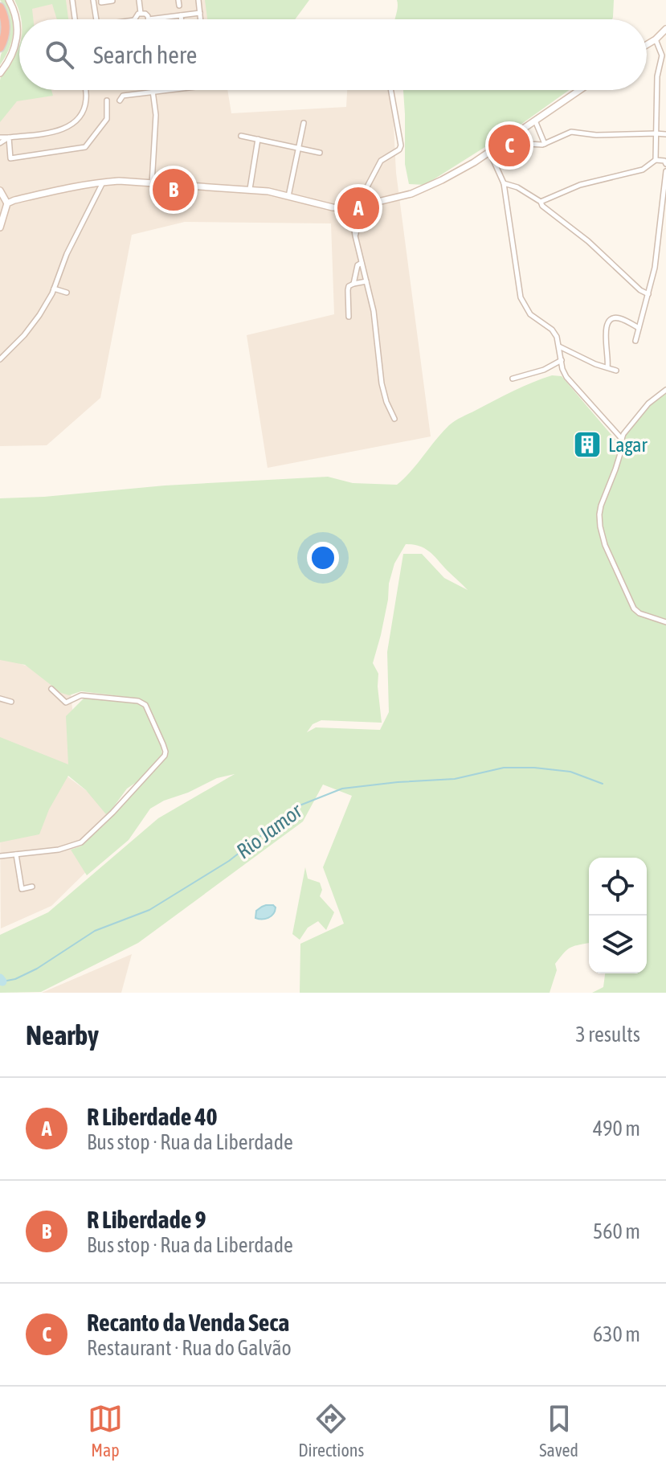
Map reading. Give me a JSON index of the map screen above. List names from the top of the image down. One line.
{"water":["Rio Jamor"],"places":{"building":["Lagar"]},"page":{"search":"Search here","pins":["C","B","A"],"heading":["Nearby","3 results"],"list":[{"mark":"A","name":"R Liberdade 40","note":"Bus stop · Rua da Liberdade","value":"490 m"},{"mark":"B","name":"R Liberdade 9","note":"Bus stop · Rua da Liberdade","value":"560 m"},{"mark":"C","name":"Recanto da Venda Seca","note":"Restaurant · Rua do Galvão","value":"630 m"}],"nav":["Map","Directions","Saved"]}}
